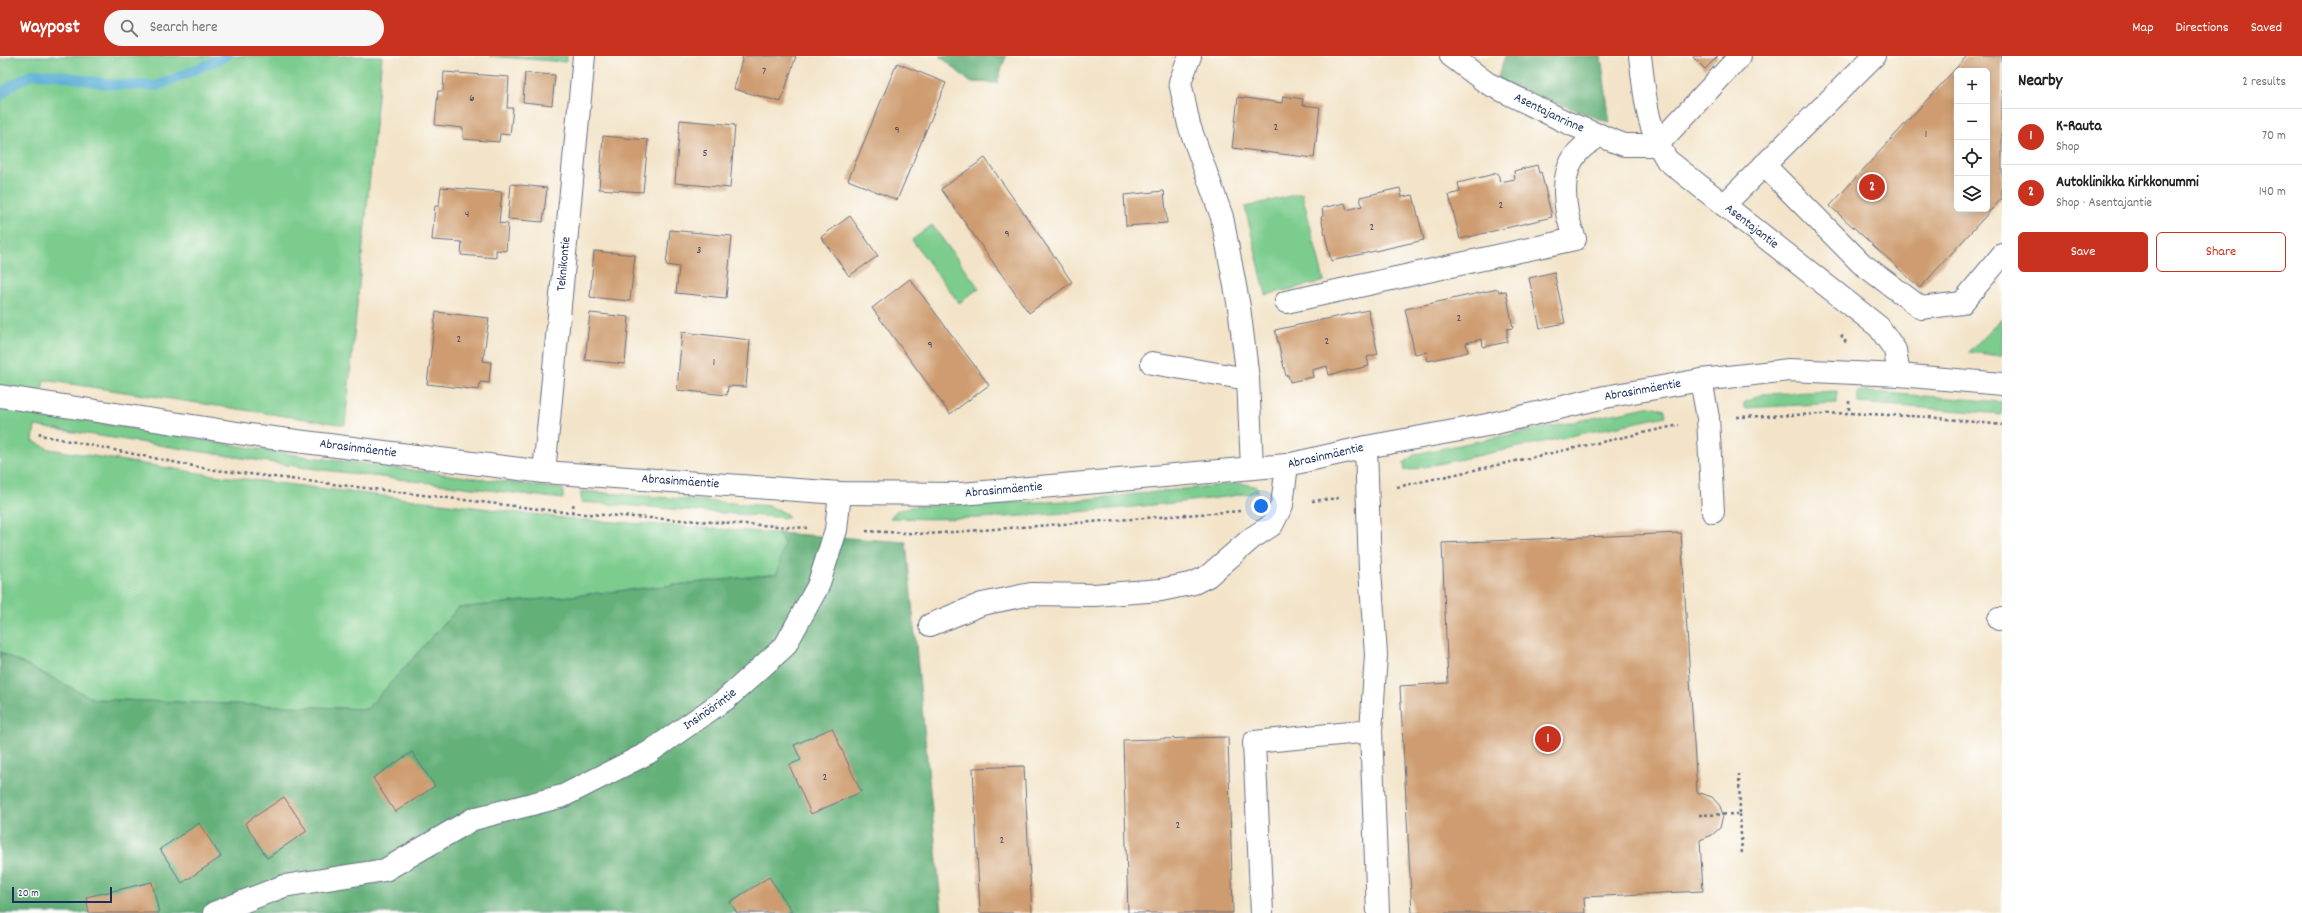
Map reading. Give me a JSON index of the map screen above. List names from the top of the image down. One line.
{"streets":{"street":["Asentajanrinne","Asentajantie","Teknikontie","Abrasinmäentie","Insinöörintie"]},"crossings":[["Asentajanrinne","Asentajantie"],["Asentajantie","Abrasinmäentie"],["Teknikontie","Abrasinmäentie"],["Abrasinmäentie","Insinöörintie"]],"house_numbers":["7","6","2","9","1","5","2","4","2","9","3","2","2","2","9","1","2","2","2"],"scale_bar":"20 m","page":{"header":"Waypost","search":"Search here","nav":["Map","Directions","Saved"],"heading":["Nearby","2 results"],"map_buttons":["+","−"],"list":[{"mark":"1","name":"K-Rauta","note":"Shop","value":"70 m"},{"mark":"2","name":"Autoklinikka Kirkkonummi","note":"Shop · Asentajantie","value":"140 m"}],"pins":["2","1"],"buttons":["Save","Share"],"scale":"20 m"}}
